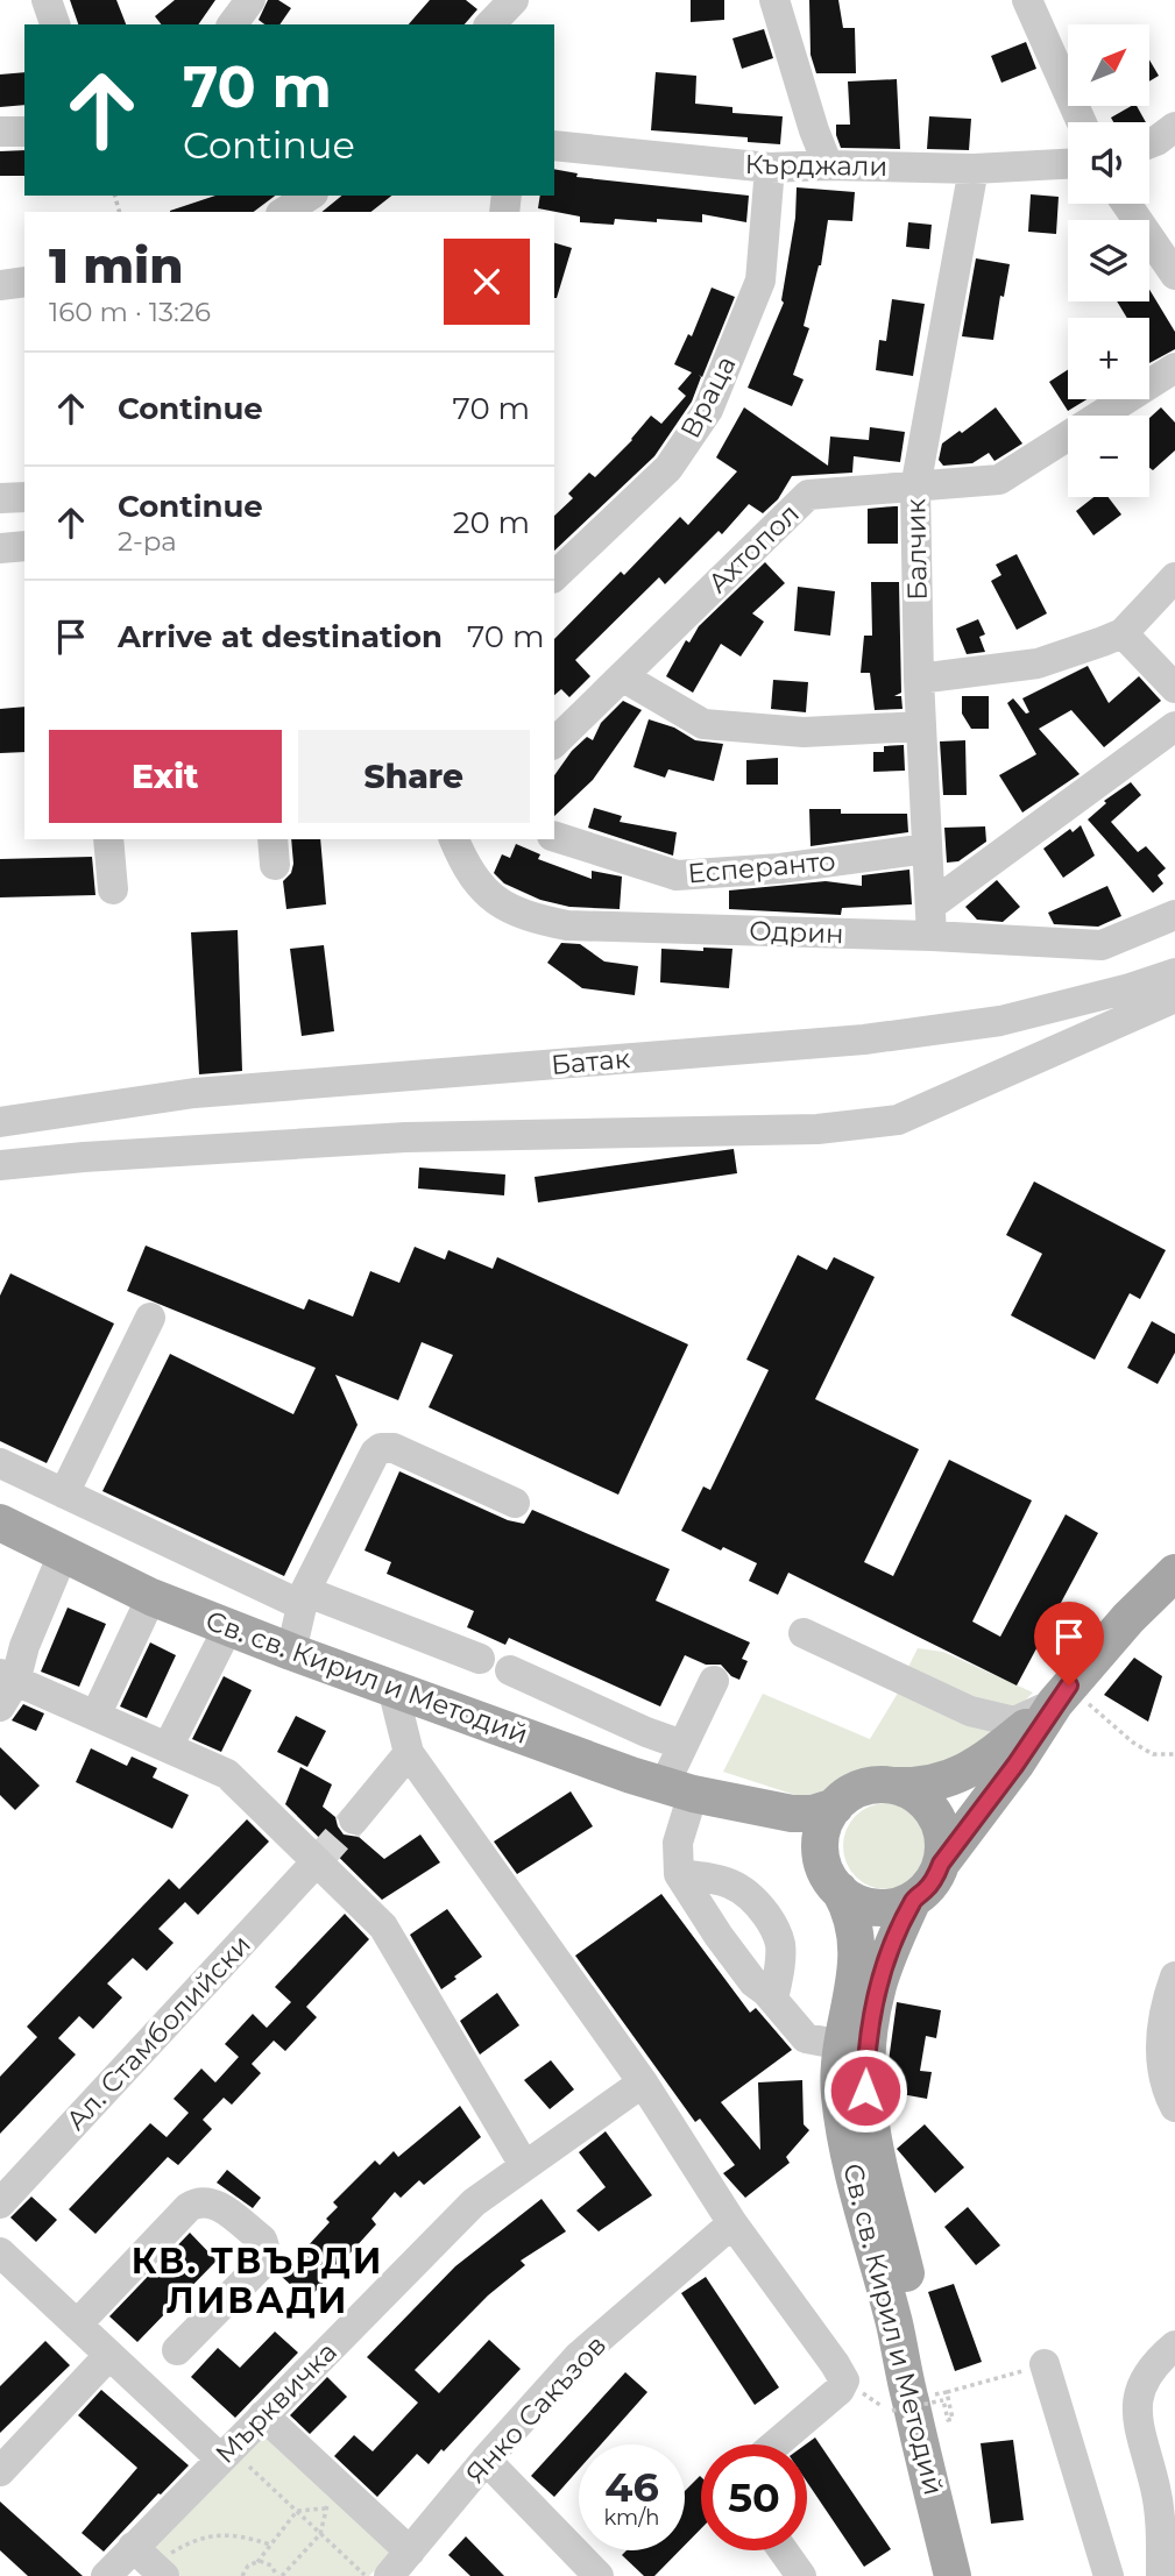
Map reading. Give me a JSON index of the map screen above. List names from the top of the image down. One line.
{"streets":{"main road":["Св. св. Кирил и Методий"],"street":["Кърджали","Враца","Ахтопол","Балчик","Есперанто","Одрин","Батак","Ал. Стамболийски","Мърквичка","Янко Сакъзов"]},"crossings":[["Кърджали","Враца"],["Кърджали","Балчик"],["Ахтопол","Балчик"],["Балчик","Есперанто"],["Балчик","Одрин"]],"districts":["КВ. ТВЪРДИ ЛИВАДИ"],"north":"top right","page":{"map_buttons":["+","−"],"turn":["70 m","Continue"],"heading":["1 min","160 m · 13:26"],"list":[{"name":"Continue","value":"70 m"},{"name":"Continue","note":"2-ра","value":"20 m"},{"name":"Arrive at destination","value":"70 m"}],"buttons":["Exit","Share"],"speed":"46 km/h","limit":"50"}}
